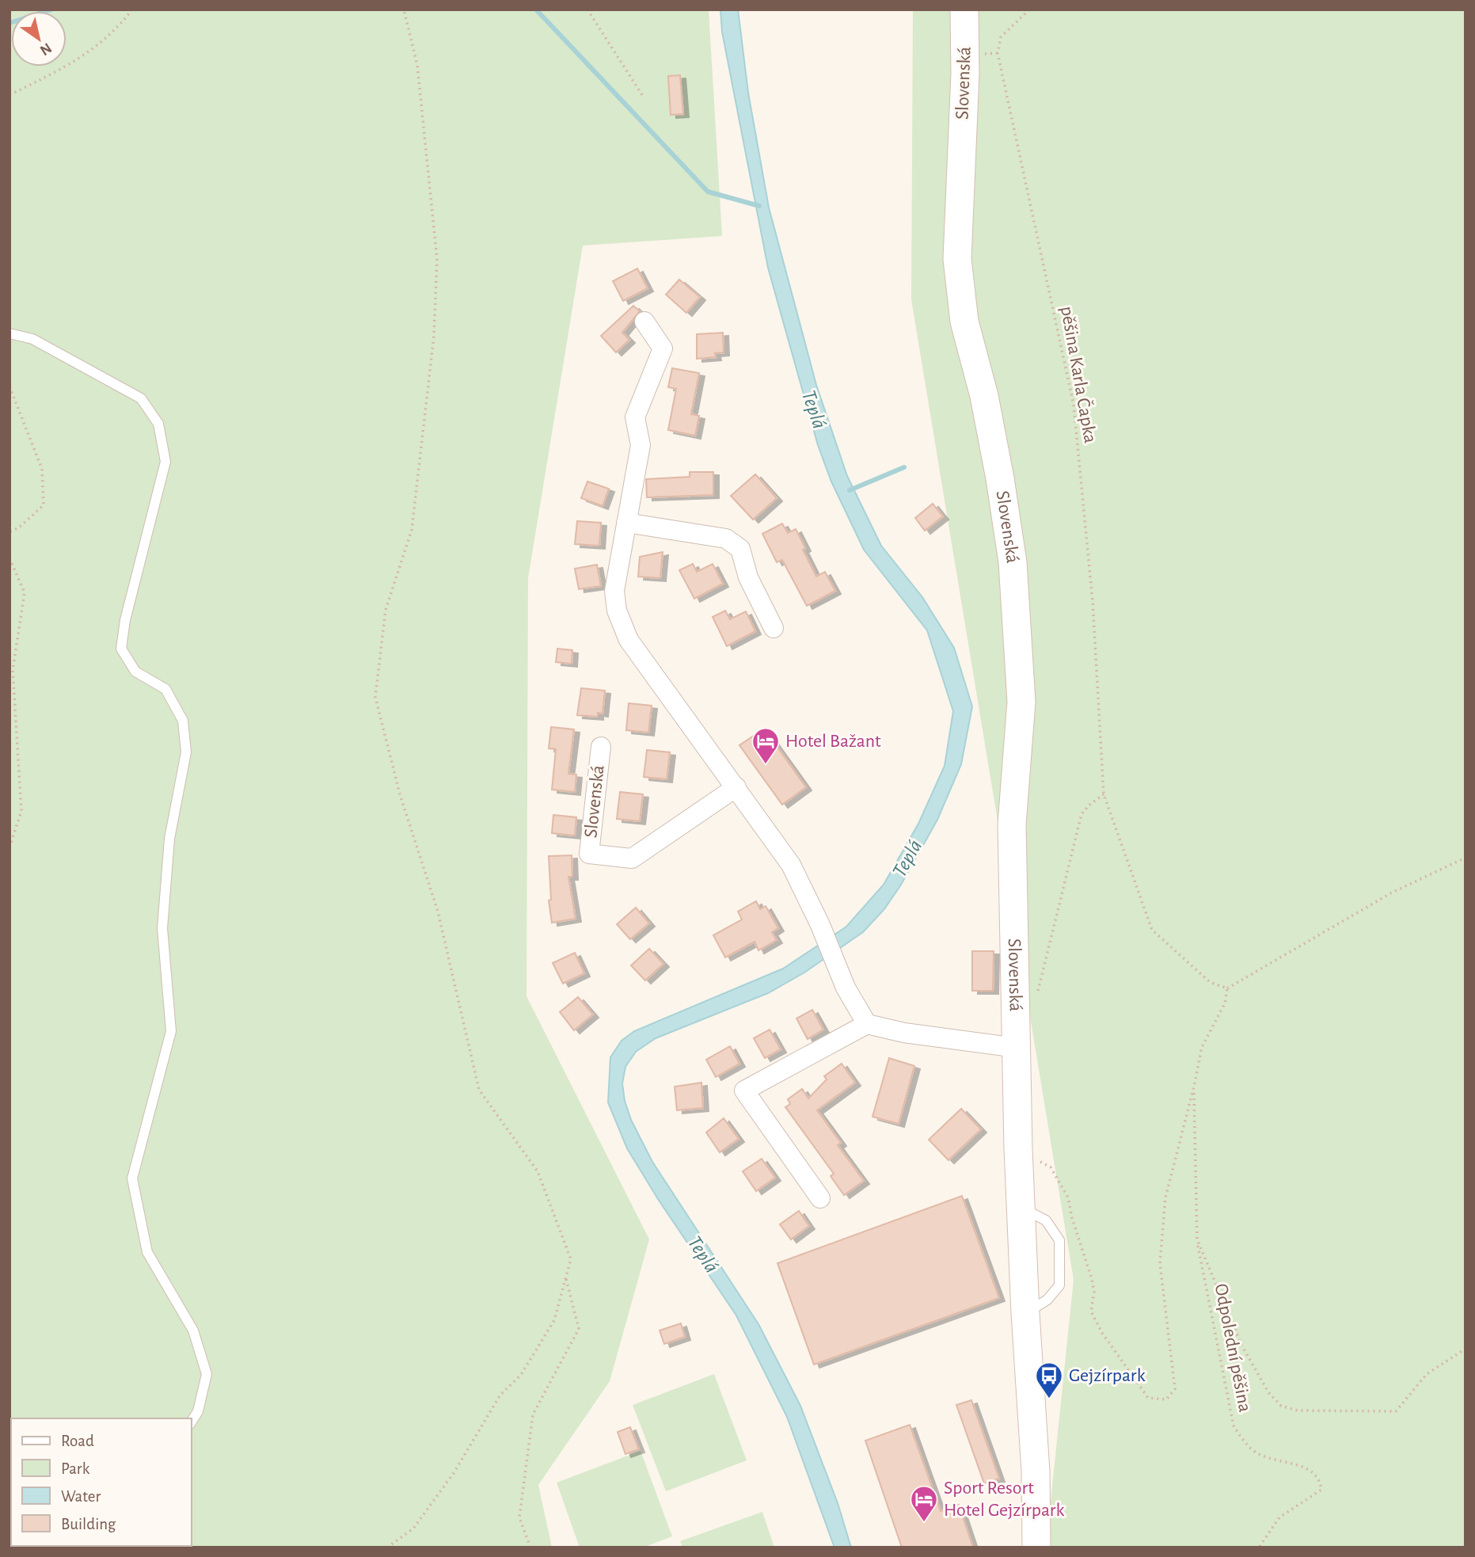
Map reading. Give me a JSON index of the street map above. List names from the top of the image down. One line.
{"streets":{"street":["Slovenská"],"path":["pěšina Karla Čapka","Odpolední pěšina"]},"water":["Teplá"],"places":{"hotel":["Hotel Bažant","Sport Resort Hotel Gejzírpark"],"bus stop":["Gejzírpark"]},"legend":["Road","Park","Water","Building"],"north":"bottom right"}
